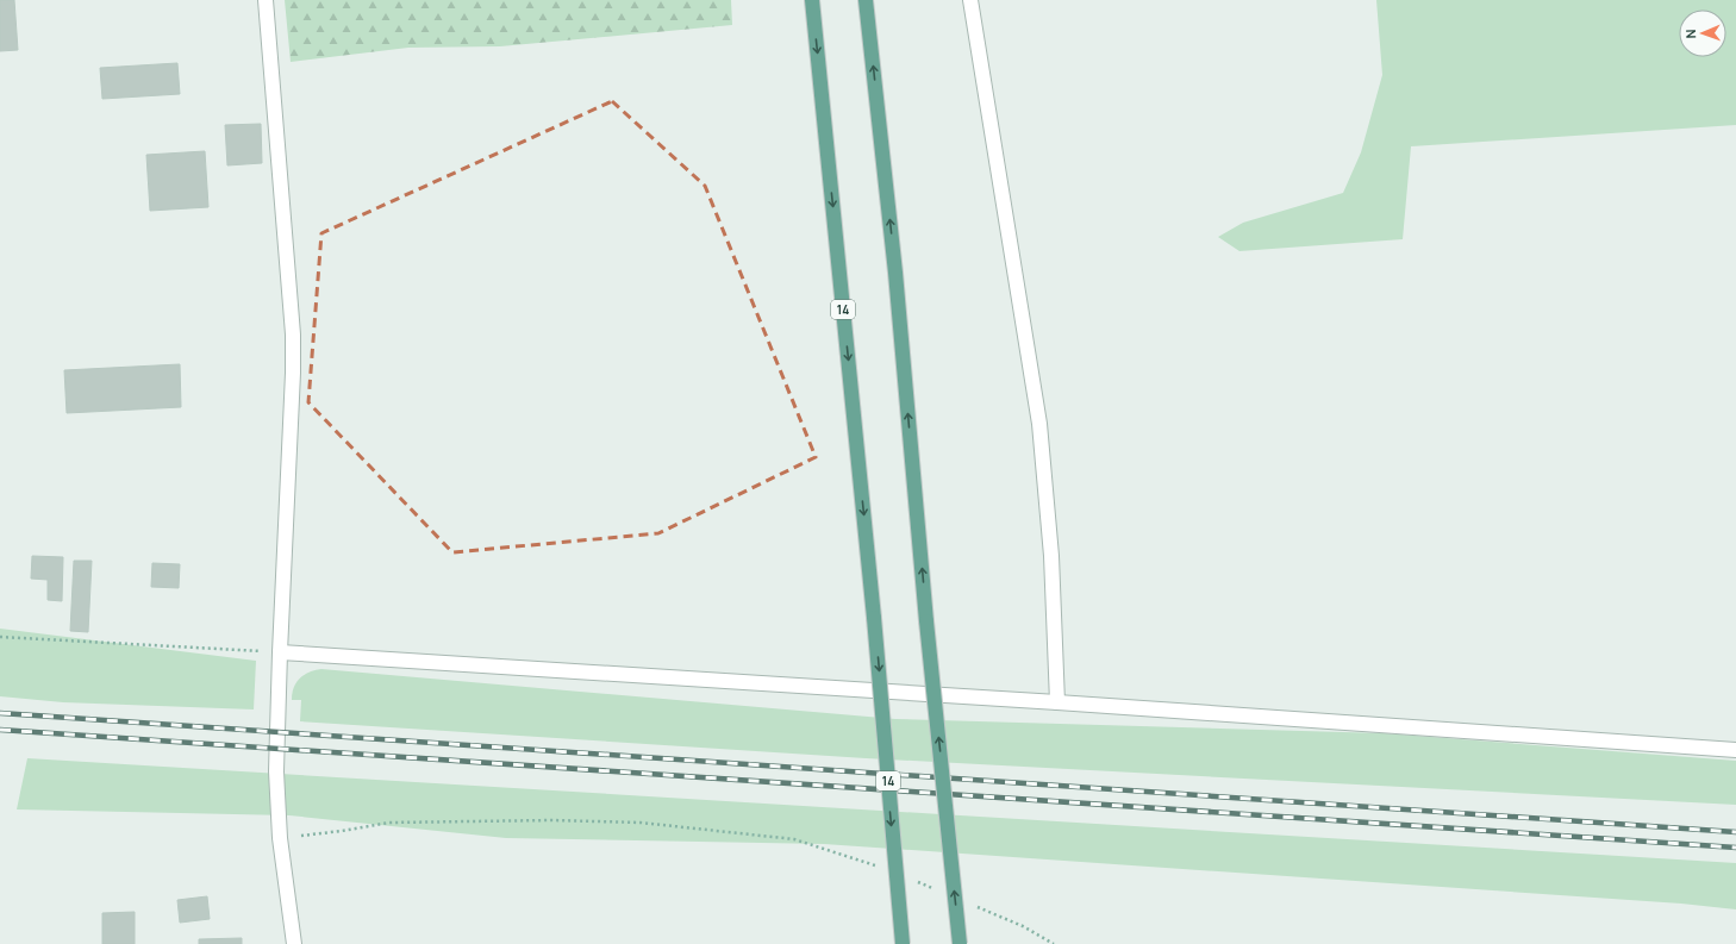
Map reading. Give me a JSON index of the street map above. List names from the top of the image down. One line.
{"streets":{"main road":["14"]},"north":"left"}
